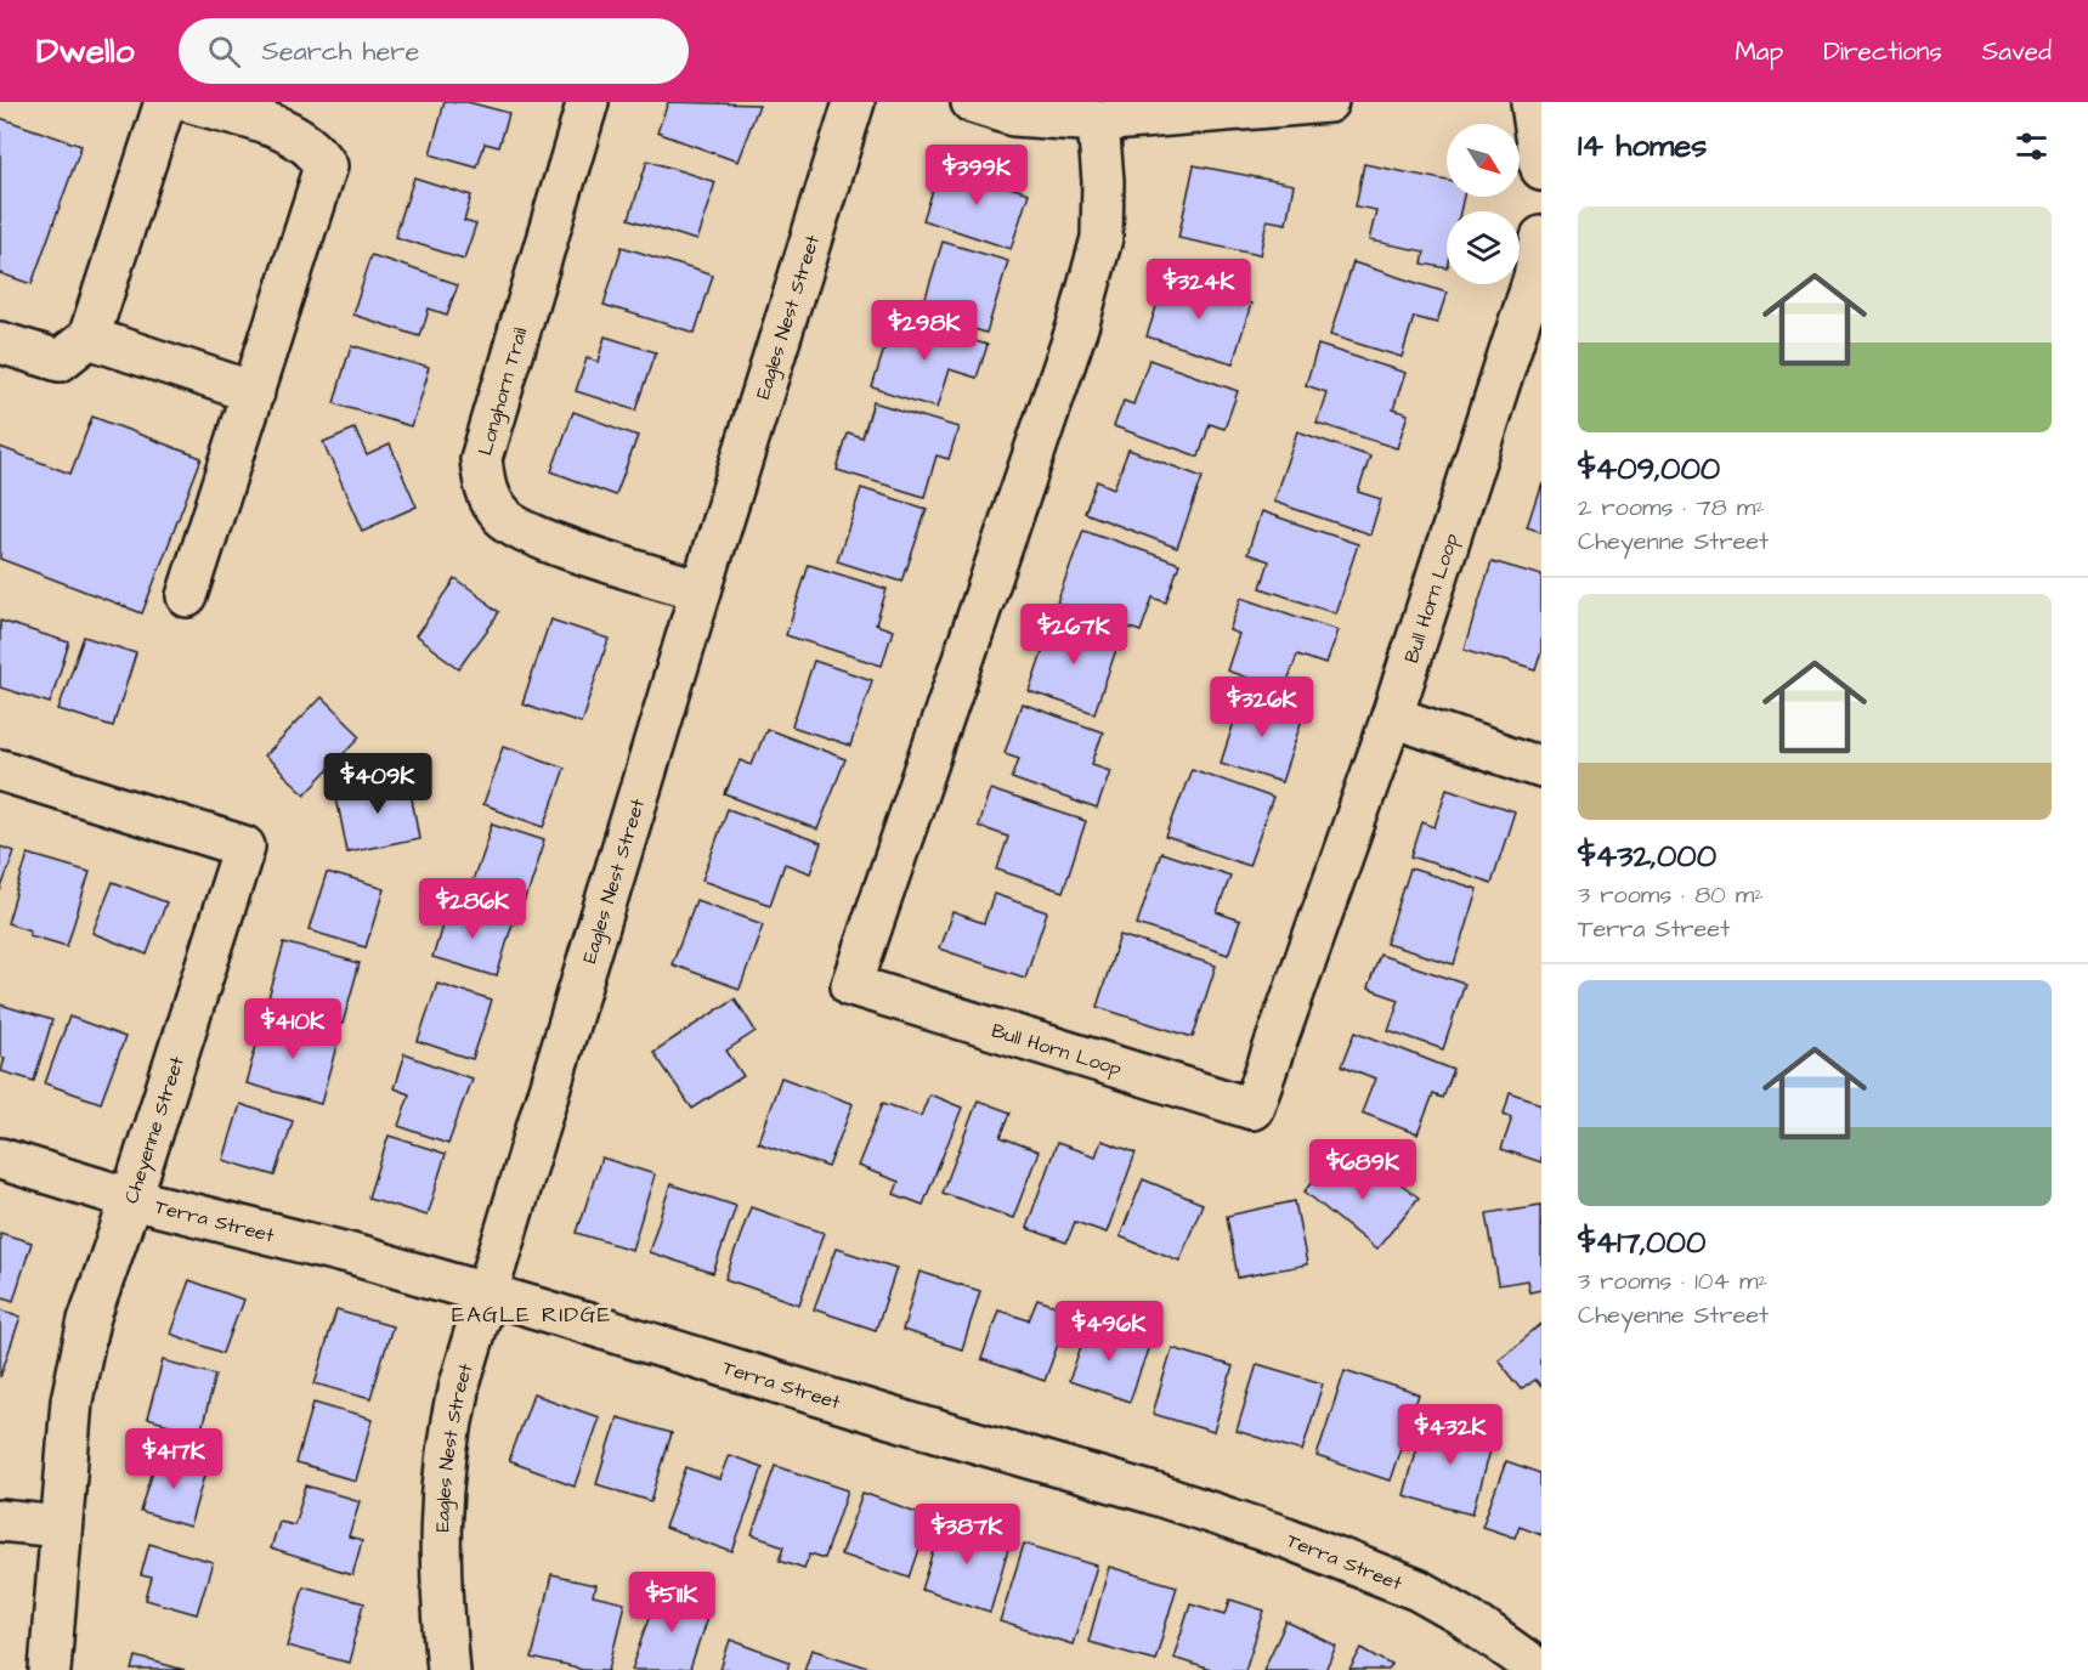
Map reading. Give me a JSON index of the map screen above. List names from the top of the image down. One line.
{"streets":{"street":["Eagles Nest Street","Longhorn Trail","Bull Horn Loop","Cheyenne Street","Terra Street"]},"crossings":[["Eagles Nest Street","Longhorn Trail"],["Eagles Nest Street","Terra Street"],["Cheyenne Street","Terra Street"]],"districts":["EAGLE RIDGE"],"north":"bottom right","page":{"header":"Dwello","search":"Search here","nav":["Map","Directions","Saved"],"heading":"14 homes","price":["$399K","$324K","$298K","$267K","$326K","$409K","$286K","$410K","$689K","$496K","$432K","$417K","$387K","$511K"],"list":[{"name":"$409,000","note":"2 rooms · 78 m² · Cheyenne Street"},{"name":"$432,000","note":"3 rooms · 80 m² · Terra Street"},{"name":"$417,000","note":"3 rooms · 104 m² · Cheyenne Street"}]}}
